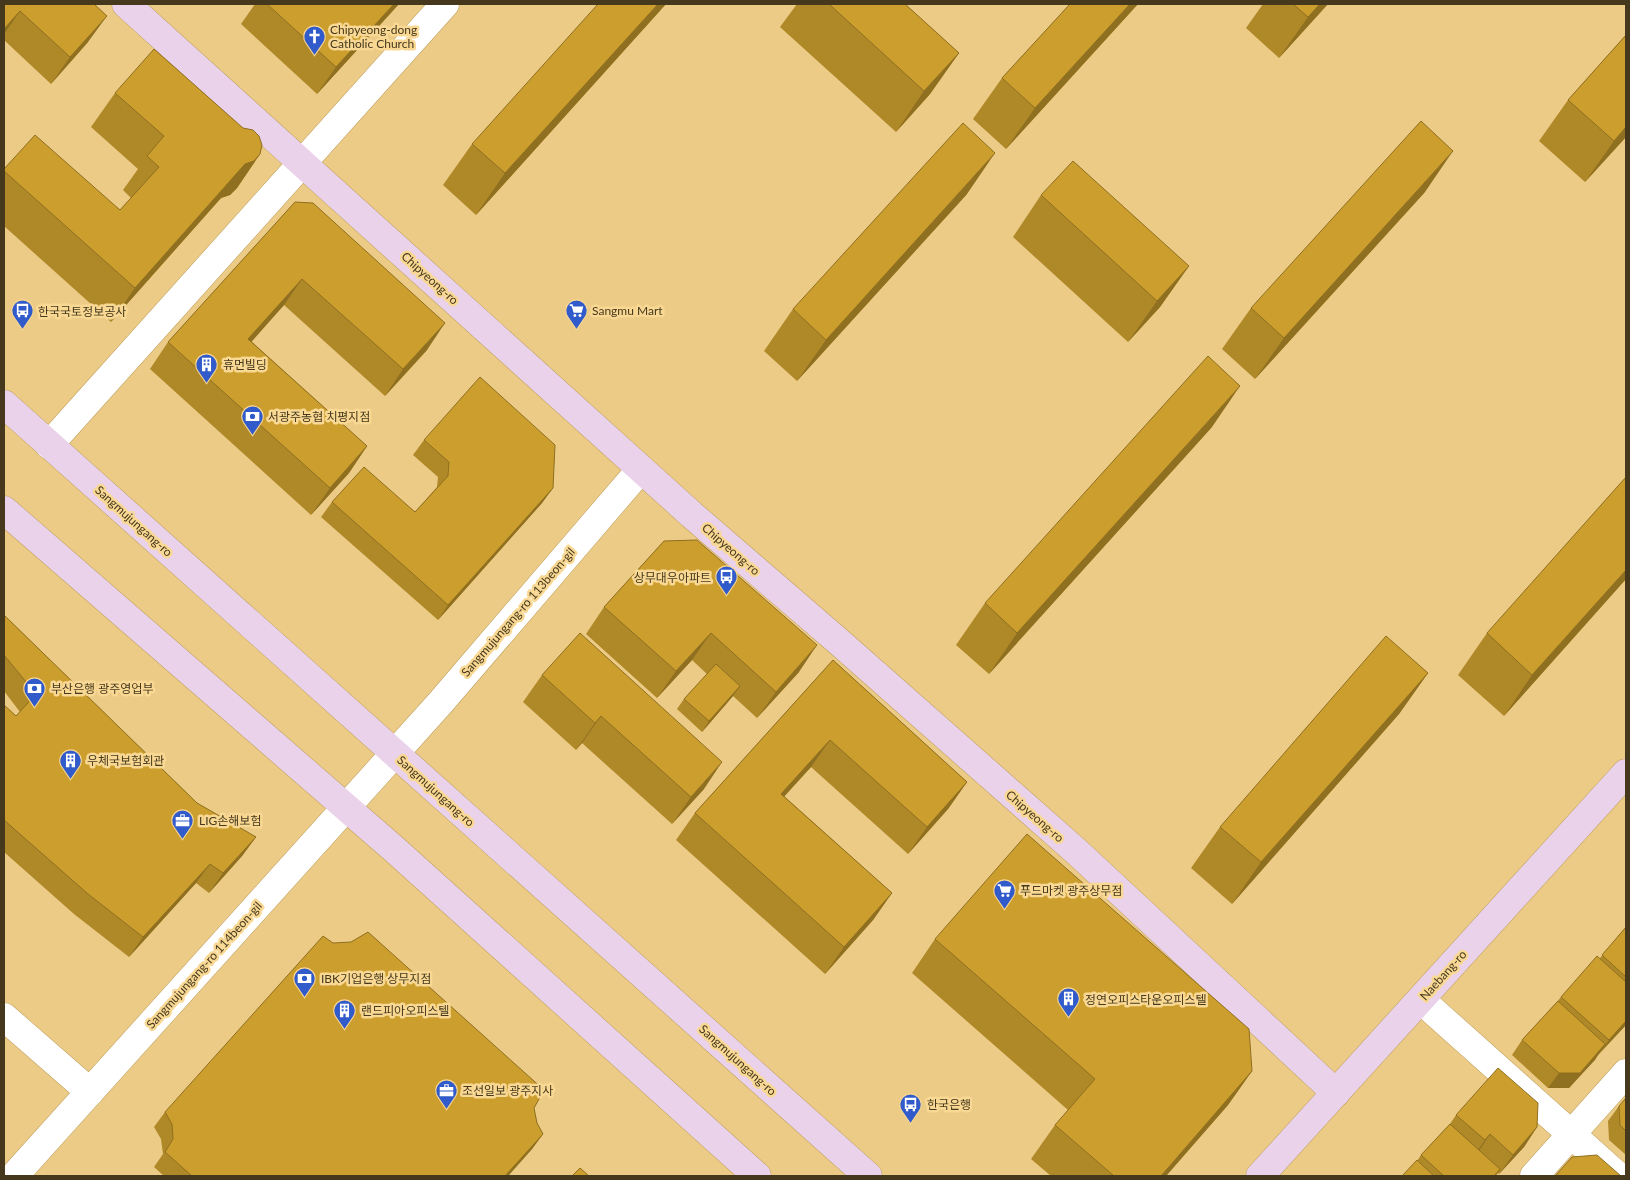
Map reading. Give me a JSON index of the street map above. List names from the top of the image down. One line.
{"streets":{"street":["Chipyeong-ro","Sangmujungang-ro","Sangmujungang-ro 113beon-gil","Sangmujungang-ro 114beon-gil","Naebang-ro"]},"crossings":[["Chipyeong-ro","Sangmujungang-ro 113beon-gil"],["Chipyeong-ro","Naebang-ro"],["Sangmujungang-ro","Sangmujungang-ro 113beon-gil"],["Sangmujungang-ro","Sangmujungang-ro 114beon-gil"],["Sangmujungang-ro 113beon-gil","Sangmujungang-ro 114beon-gil"]],"places":{"church":["Chipyeong-dong Catholic Church"],"supermarket":["Sangmu Mart","푸드마켓 광주상무점"],"bus stop":["한국국토정보공사","상무대우아파트","한국은행"],"building":["휴먼빌딩","우체국보험회관","정연오피스타운오피스텔","랜드피아오피스텔"],"bank":["서광주농협 치평지점","부산은행 광주영업부","IBK기업은행 상무지점"],"office":["LIG손해보험","조선일보 광주지사"]}}
